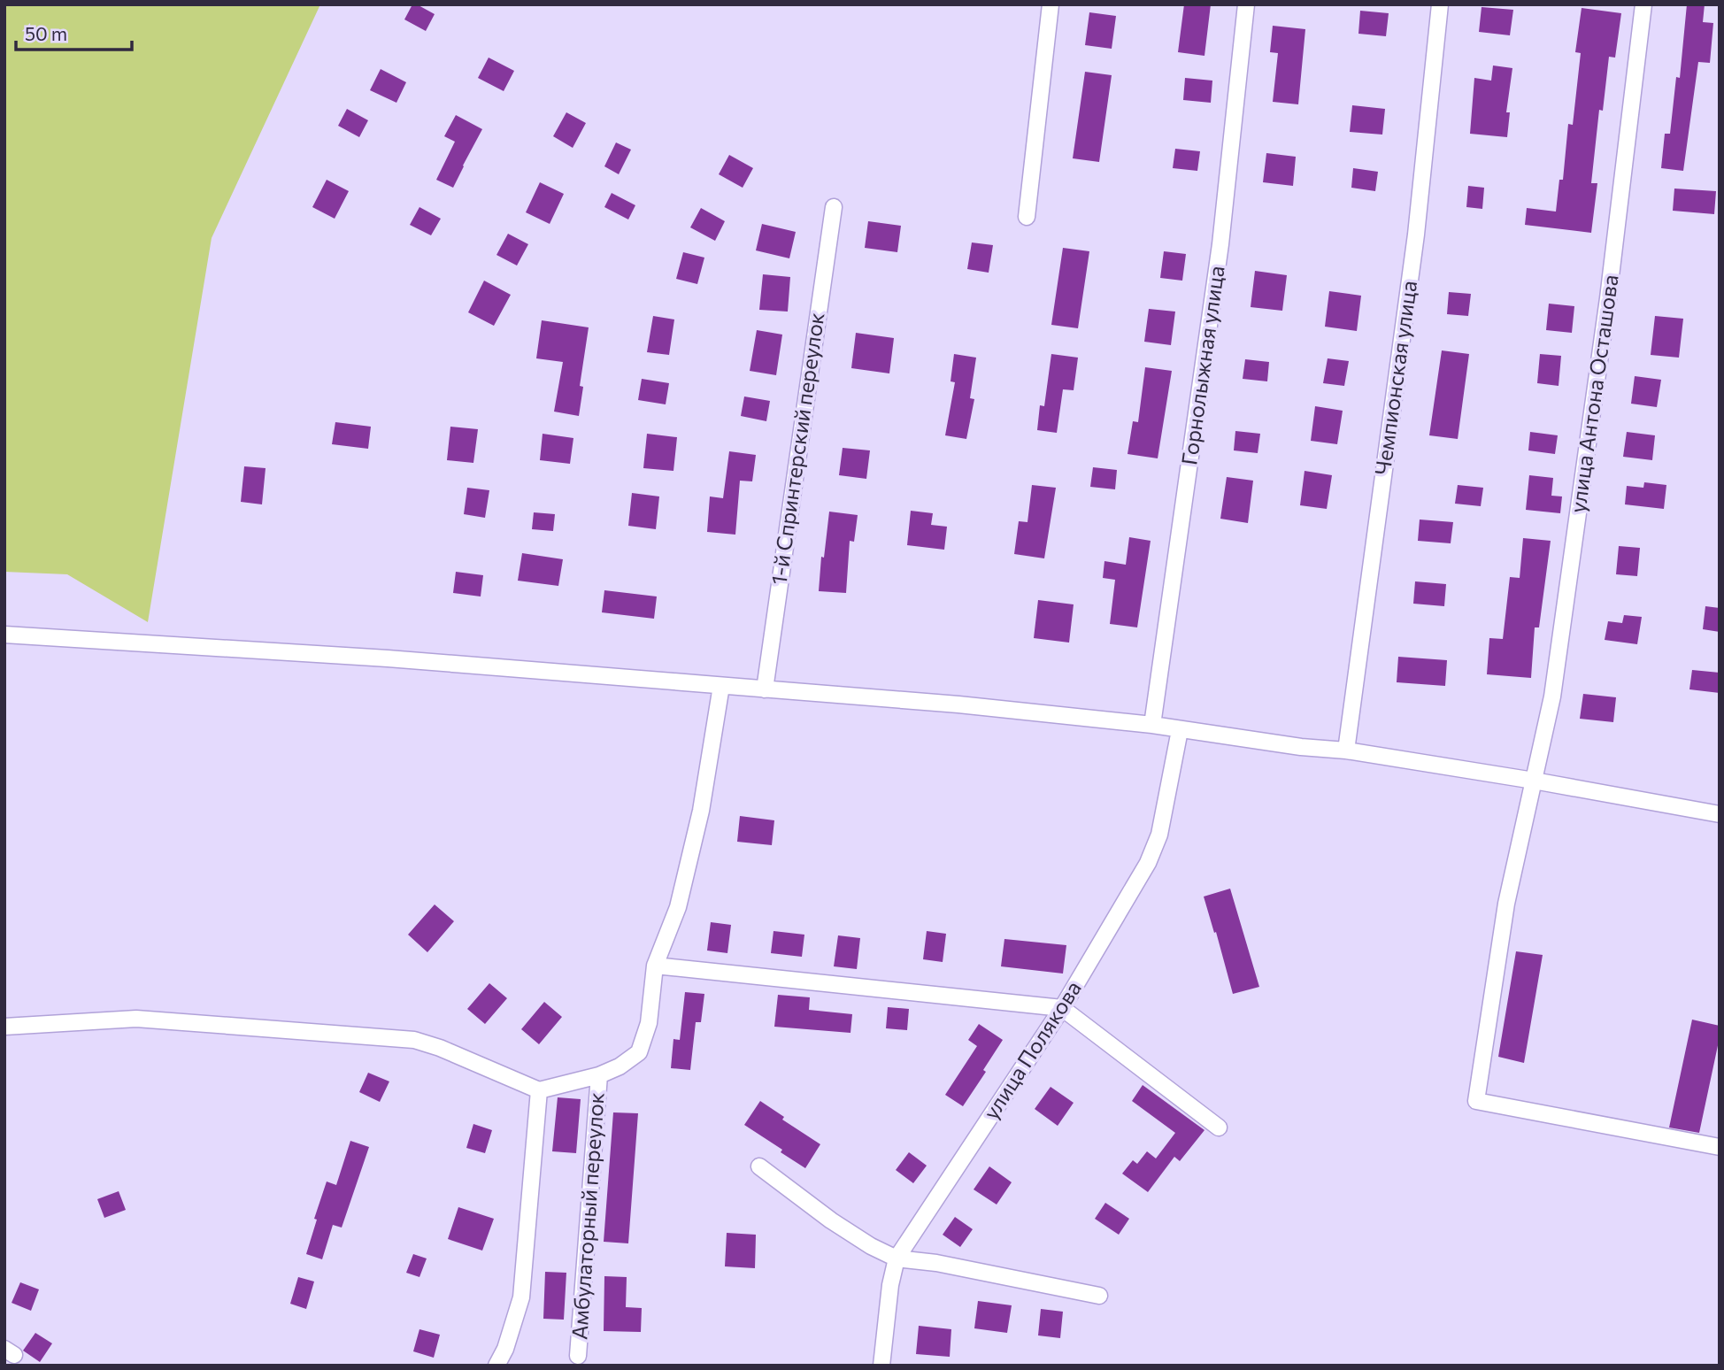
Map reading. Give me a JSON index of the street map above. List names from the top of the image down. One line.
{"streets":{"street":["Горнолыжная улица","Чемпионская улица","улица Антона Осташова","1-й Спринтерский переулок","улица Полякова","Амбулаторный переулок"]},"scale_bar":"50 m"}
